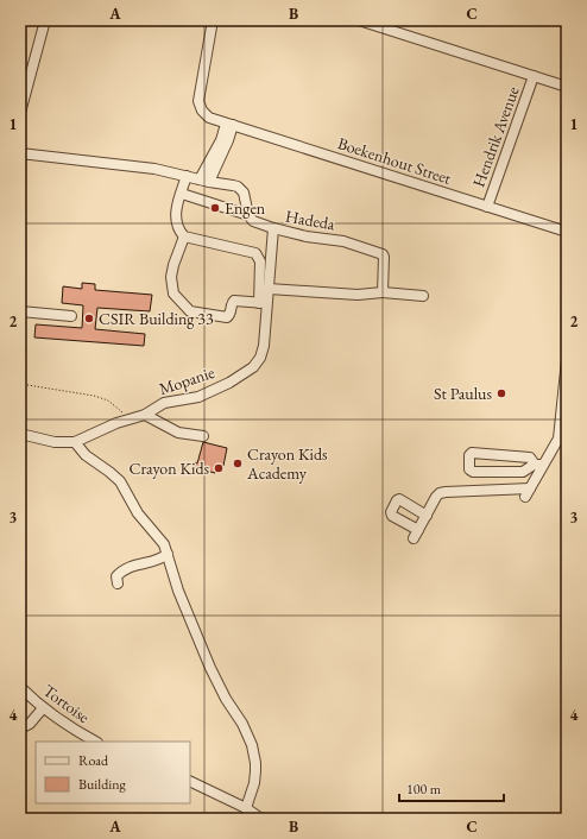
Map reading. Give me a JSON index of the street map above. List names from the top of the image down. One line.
{"streets":{"street":["Hendrik Avenue","Boekenhout Street","Hadeda","Mopanie","Tortoise"]},"crossings":[["Hendrik Avenue","Boekenhout Street"],["Hadeda","Mopanie"]],"places":["Engen","CSIR Building 33","St Paulus","Crayon Kids Academy","Crayon Kids"],"legend":["Road","Building"],"scale_bar":"100 m","grid":{"columns":["A","B","C"],"rows":["1","2","3","4"]}}
